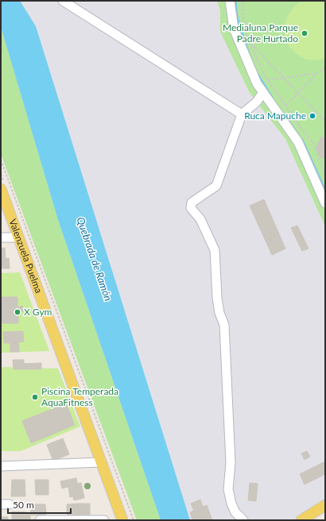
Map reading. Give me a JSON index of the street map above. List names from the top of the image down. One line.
{"streets":{"main road":["Valenzuela Puelma"]},"water":["Quebrada de Ramón"],"places":["Medialuna Parque Padre Hurtado","Ruca Mapuche","X Gym","Piscina Temperada AquaFitness"],"scale_bar":"50 m"}
